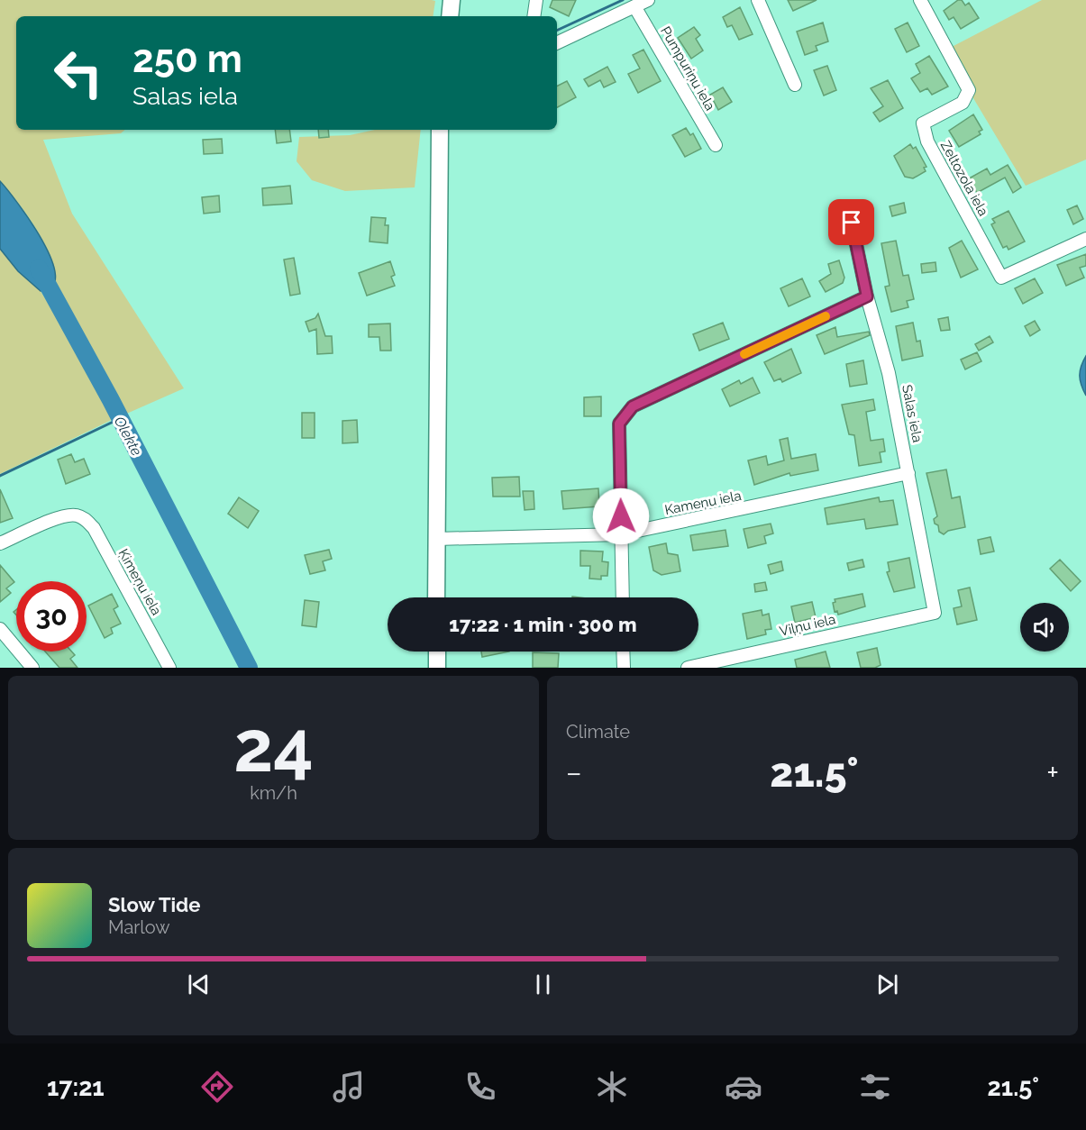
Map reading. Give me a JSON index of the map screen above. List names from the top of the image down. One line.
{"streets":{"street":["Pumpuriņu iela","Zeltozola iela","Salas iela","Kameņu iela","Ķimeņu iela","Viļņu iela"]},"crossings":[["Salas iela","Kameņu iela"],["Salas iela","Viļņu iela"]],"water":["Olekte"],"page":{"turn":["250 m","Salas iela"],"limit":"30","trip":"17:22 · 1 min · 300 m","tile":[["24","km/h"],"Climate"],"heat":["−","21.5°","+"],"song":["Slow Tide","Marlow"],"tabs":["17:21","21.5°"]}}
